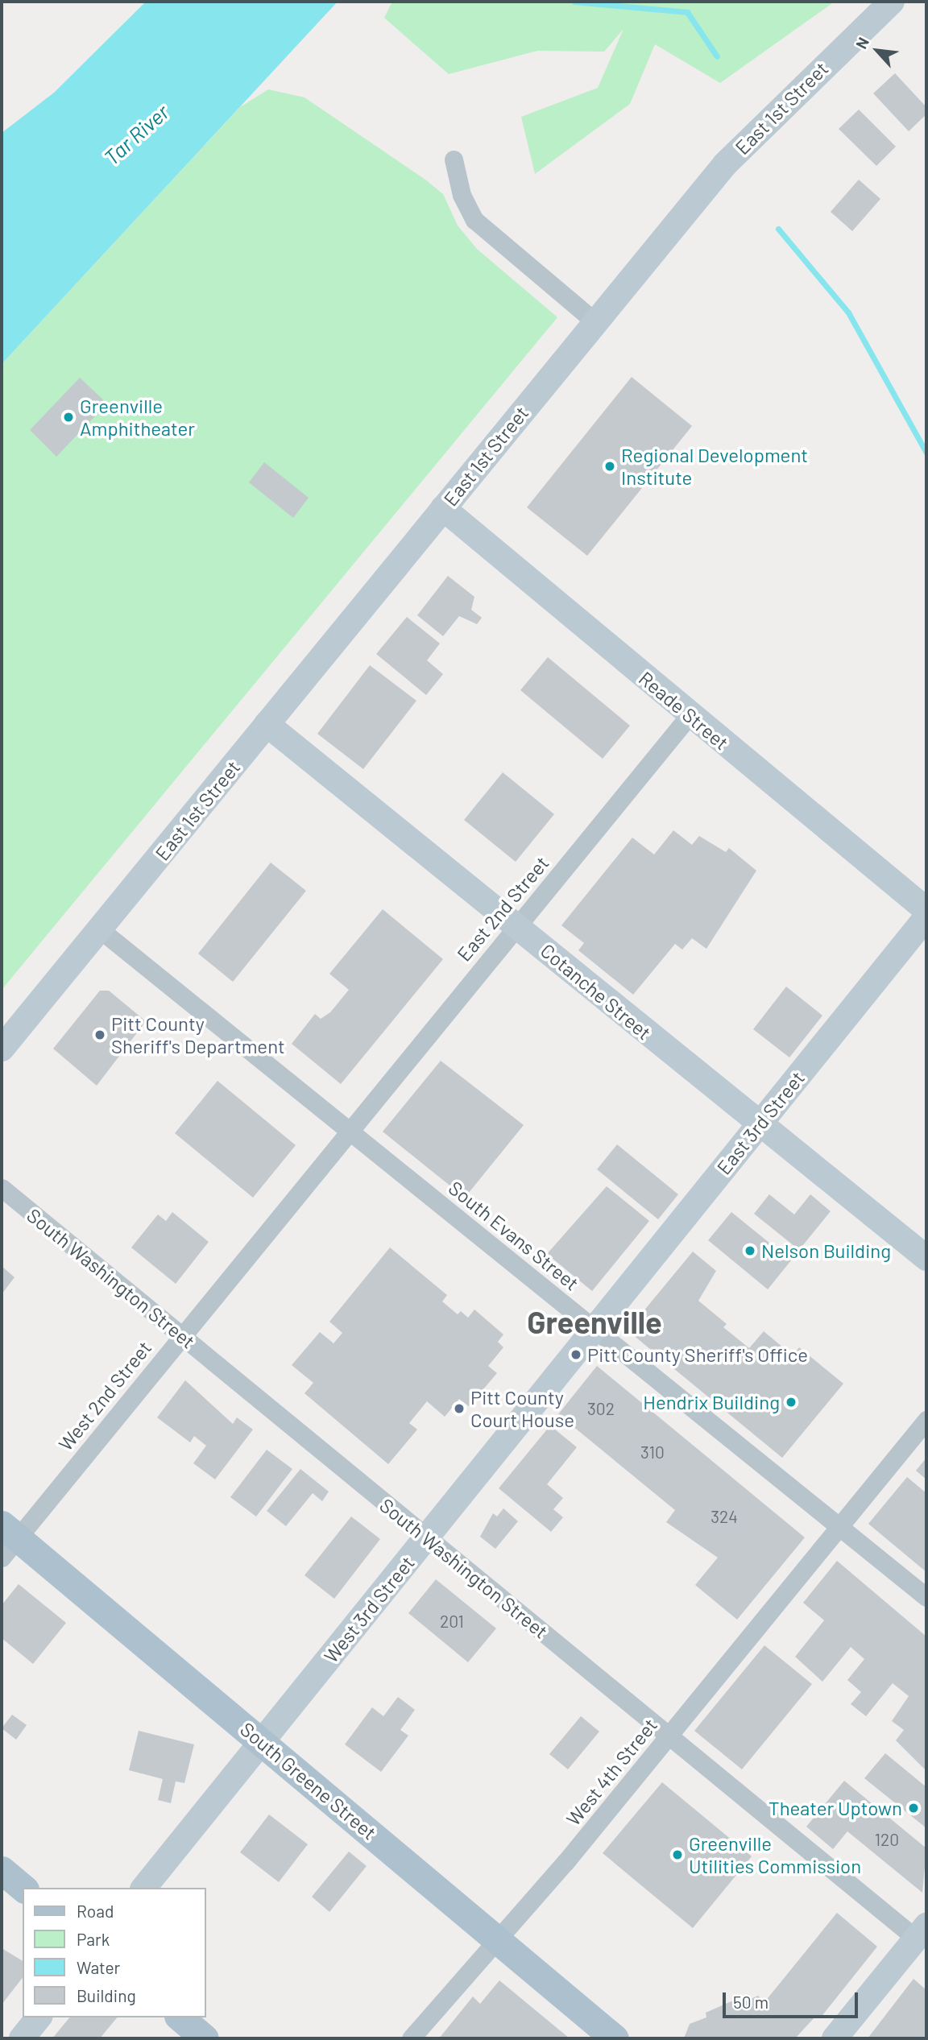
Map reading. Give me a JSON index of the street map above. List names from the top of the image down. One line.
{"streets":{"main road":["South Greene Street"],"street":["East 1st Street","Reade Street","East 2nd Street","Cotanche Street","East 3rd Street","South Evans Street","South Washington Street","West 2nd Street","West 3rd Street","West 4th Street"]},"crossings":[["East 1st Street","Reade Street"],["East 1st Street","Cotanche Street"],["East 1st Street","South Evans Street"],["Reade Street","East 2nd Street"],["East 2nd Street","Cotanche Street"],["East 2nd Street","South Evans Street"],["East 2nd Street","West 2nd Street"],["Cotanche Street","East 3rd Street"],["East 3rd Street","South Evans Street"],["East 3rd Street","West 3rd Street"],["South Evans Street","West 2nd Street"],["South Evans Street","West 3rd Street"],["South Evans Street","West 4th Street"],["South Washington Street","West 2nd Street"],["South Washington Street","West 3rd Street"],["South Washington Street","West 4th Street"],["West 2nd Street","South Greene Street"],["West 3rd Street","South Greene Street"],["West 4th Street","South Greene Street"]],"districts":["Greenville"],"water":["Tar River"],"places":["Greenville Amphitheater","Regional Development Institute","Pitt County Sheriff's Department","Nelson Building","Pitt County Sheriff's Office","Hendrix Building","Pitt County Court House","Theater Uptown","Greenville Utilities Commission"],"house_numbers":["302","310","324","201","120"],"legend":["Road","Park","Water","Building"],"scale_bar":"50 m","north":"top left"}
